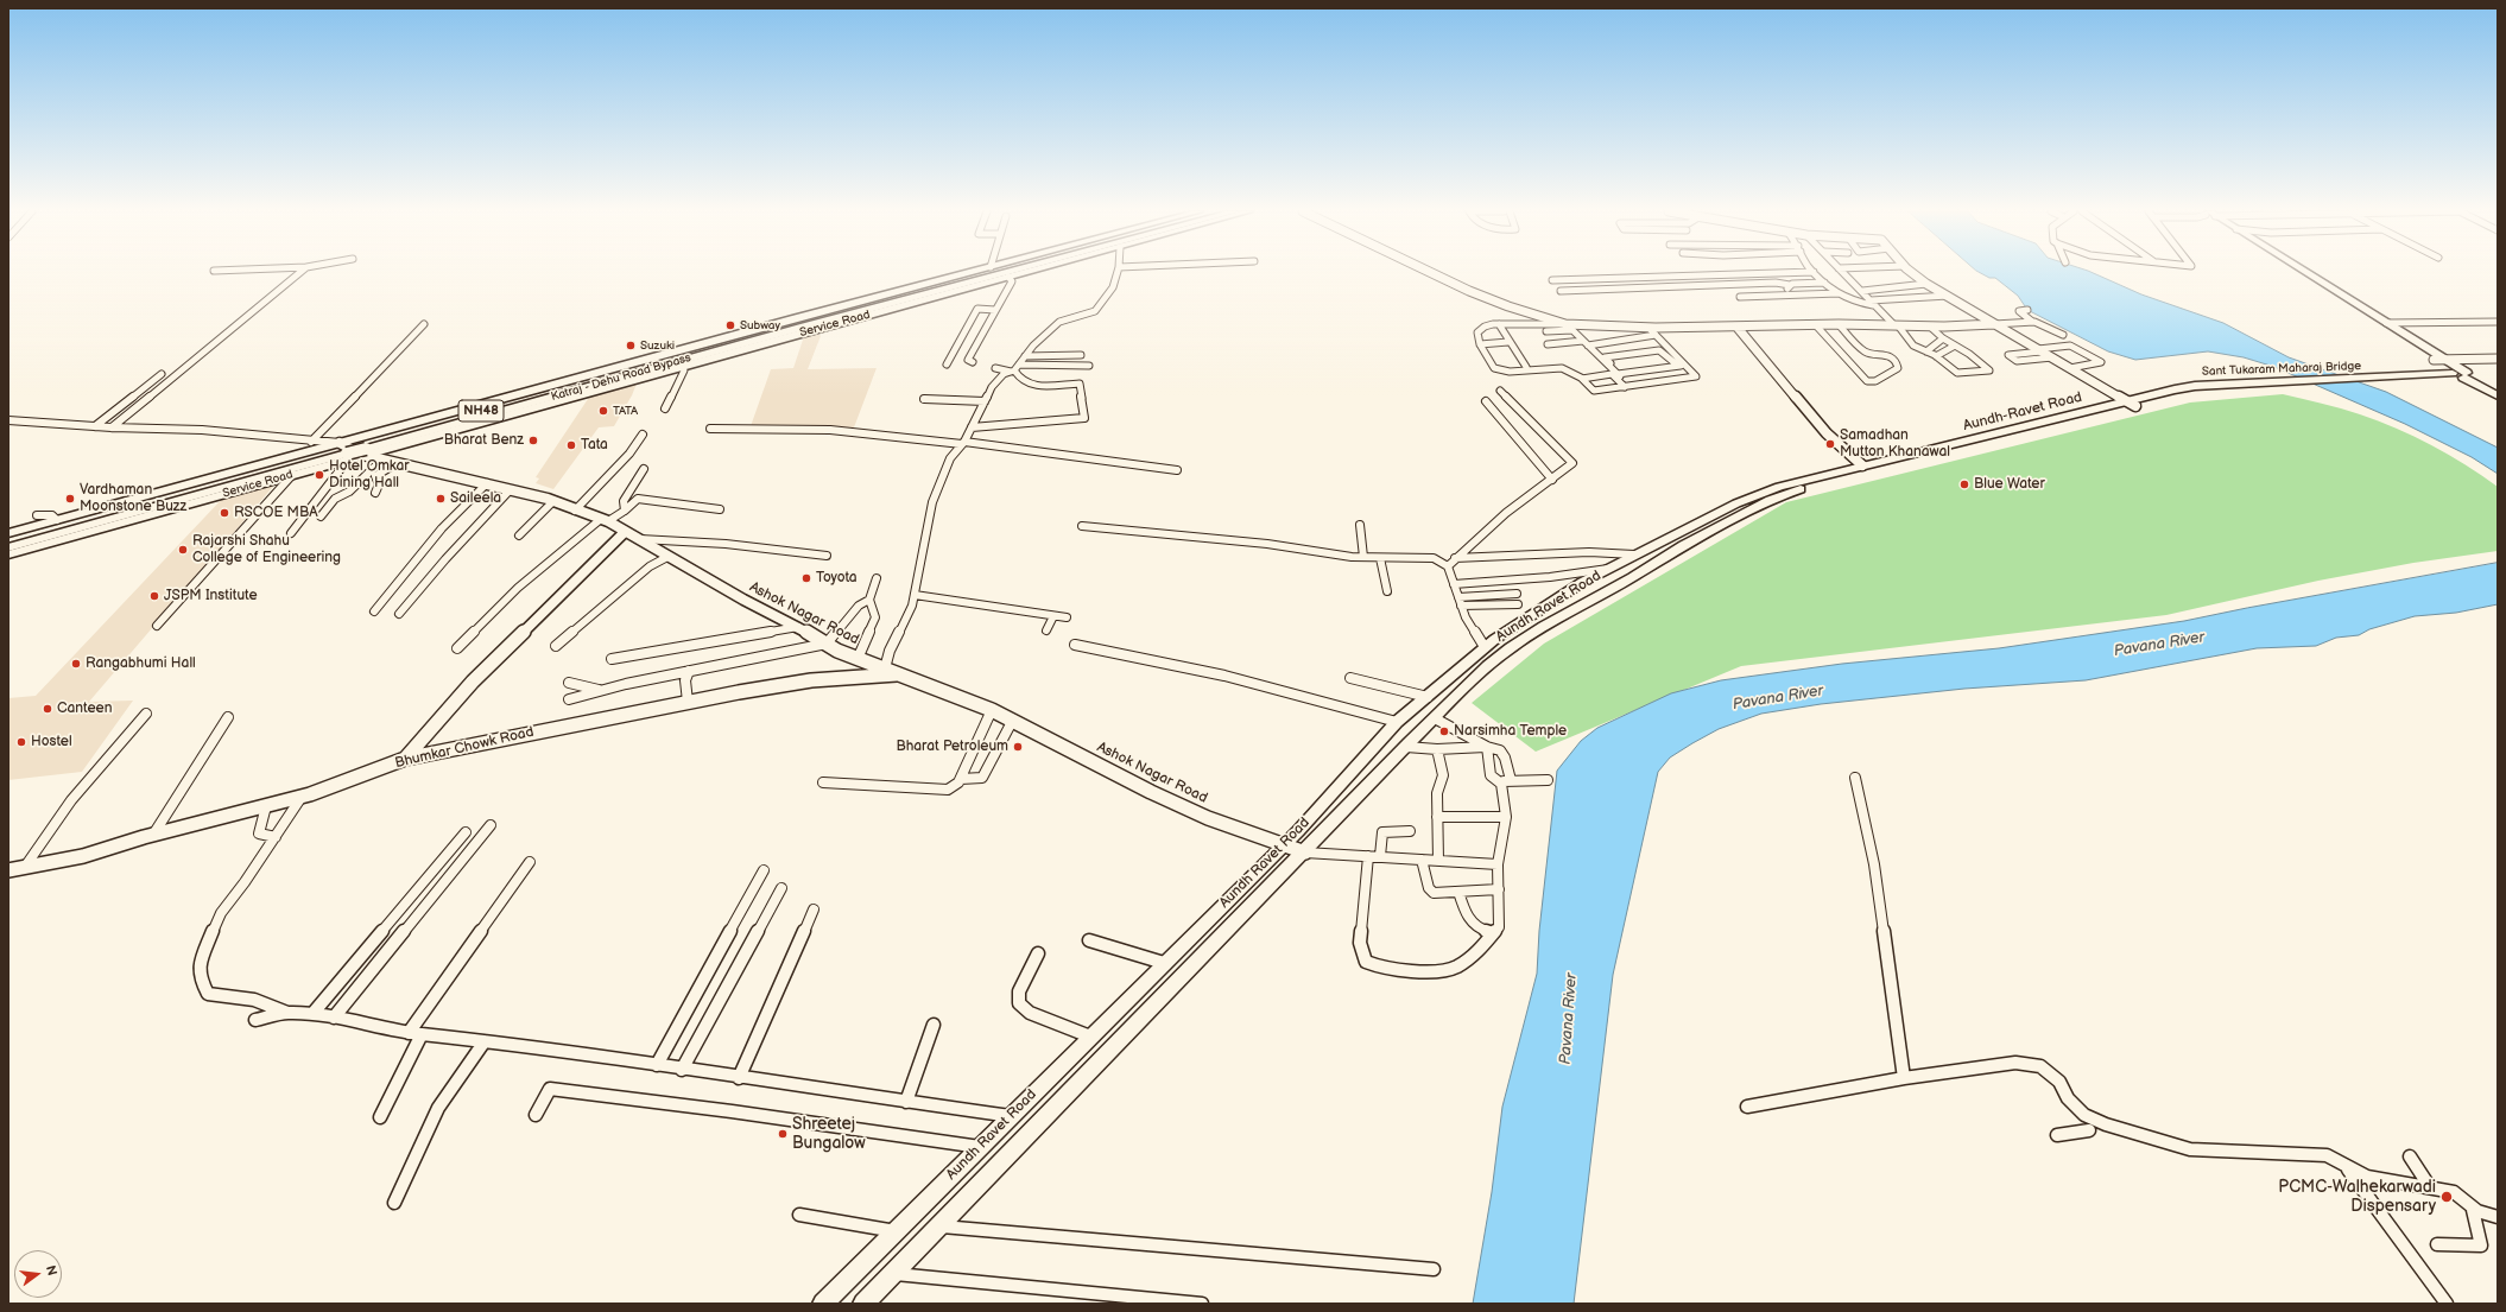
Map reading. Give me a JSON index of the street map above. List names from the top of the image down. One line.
{"streets":{"highway":["Katraj - Dehu Road Bypass","NH48"],"main road":["Service Road","Sant Tukaram Maharaj Bridge","Aundh-Ravet Road","Aundh Ravet Road"],"street":["Ashok Nagar Road","Bhumkar Chowk Road"]},"crossings":[["Service Road","Katraj - Dehu Road Bypass"],["Service Road","Ashok Nagar Road"],["Sant Tukaram Maharaj Bridge","Aundh-Ravet Road"],["Katraj - Dehu Road Bypass","Ashok Nagar Road"],["Aundh-Ravet Road","Aundh Ravet Road"],["Aundh Ravet Road","Ashok Nagar Road"],["Ashok Nagar Road","Bhumkar Chowk Road"]],"water":["Pavana River"],"places":["Subway","Suzuki","TATA","Bharat Benz","Samadhan Mutton Khanawal","Tata","Hotel Omkar Dining Hall","Blue Water","Vardhaman Moonstone Buzz","Saileela","RSCOE MBA","Rajarshi Shahu College of Engineering","Toyota","JSPM Institute","Rangabhumi Hall","Canteen","Narsimha Temple","Hostel","Bharat Petroleum","Shreetej Bungalow","PCMC-Walhekarwadi Dispensary"],"north":"right"}
